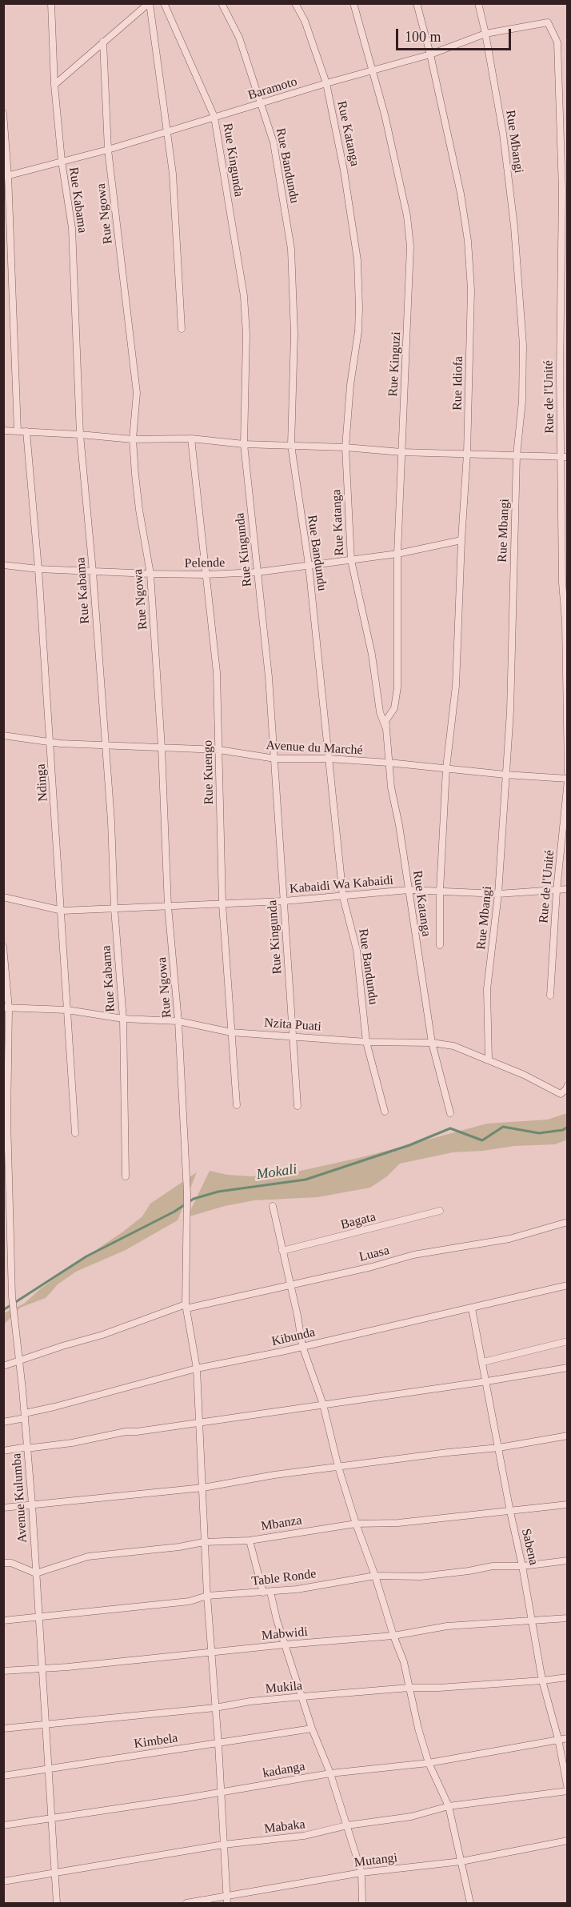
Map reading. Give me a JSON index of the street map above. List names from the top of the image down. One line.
{"streets":{"street":["Baramoto","Rue Katanga","Rue Mbangi","Rue Kingunda","Rue Bandundu","Rue Kabama","Rue Ngowa","Rue Kinguzi","Rue Idiofa","Rue de l'Unité","Pelende","Avenue du Marché","Rue Kuengo","Ndinga","Kabaidi Wa Kabaidi","Nzita Puati","Bagata","Luasa","Kibunda","Avenue Kulumba","Mbanza","Sabena","Table Ronde","Mabwidi","Mukila","Kimbela","kadanga","Mabaka","Mutangi"]},"crossings":[["Baramoto","Rue Katanga"],["Baramoto","Rue Mbangi"],["Baramoto","Rue Kingunda"],["Baramoto","Rue Bandundu"],["Baramoto","Rue Kabama"],["Baramoto","Rue Ngowa"],["Baramoto","Rue Kinguzi"],["Baramoto","Rue Idiofa"],["Baramoto","Rue de l'Unité"],["Rue Katanga","Rue Kinguzi"],["Rue Katanga","Pelende"],["Rue Katanga","Avenue du Marché"],["Rue Katanga","Kabaidi Wa Kabaidi"],["Rue Katanga","Nzita Puati"],["Rue Mbangi","Avenue du Marché"],["Rue Mbangi","Kabaidi Wa Kabaidi"],["Rue Mbangi","Nzita Puati"],["Rue Kingunda","Pelende"],["Rue Kingunda","Avenue du Marché"],["Rue Kingunda","Kabaidi Wa Kabaidi"],["Rue Kingunda","Nzita Puati"],["Rue Bandundu","Pelende"],["Rue Bandundu","Avenue du Marché"],["Rue Bandundu","Kabaidi Wa Kabaidi"],["Rue Bandundu","Nzita Puati"],["Rue Kabama","Pelende"],["Rue Kabama","Avenue du Marché"],["Rue Kabama","Kabaidi Wa Kabaidi"],["Rue Kabama","Nzita Puati"],["Rue Ngowa","Pelende"],["Rue Ngowa","Avenue du Marché"],["Rue Ngowa","Kabaidi Wa Kabaidi"],["Rue Ngowa","Nzita Puati"],["Rue Ngowa","Luasa"],["Rue Ngowa","Kibunda"],["Rue Ngowa","Mbanza"],["Rue Ngowa","Table Ronde"],["Rue Ngowa","Mabwidi"],["Rue Ngowa","Mukila"],["Rue Ngowa","Kimbela"],["Rue Ngowa","kadanga"],["Rue Ngowa","Mabaka"],["Rue Ngowa","Mutangi"],["Rue Kinguzi","Pelende"],["Rue Idiofa","Pelende"],["Rue Idiofa","Avenue du Marché"],["Rue Idiofa","Kabaidi Wa Kabaidi"],["Rue de l'Unité","Avenue du Marché"],["Rue de l'Unité","Kabaidi Wa Kabaidi"],["Pelende","Rue Kuengo"],["Pelende","Ndinga"],["Avenue du Marché","Rue Kuengo"],["Avenue du Marché","Ndinga"],["Rue Kuengo","Kabaidi Wa Kabaidi"],["Rue Kuengo","Nzita Puati"],["Ndinga","Kabaidi Wa Kabaidi"],["Ndinga","Nzita Puati"],["Nzita Puati","Avenue Kulumba"],["Luasa","Avenue Kulumba"],["Kibunda","Avenue Kulumba"],["Kibunda","Sabena"],["Avenue Kulumba","Mbanza"],["Avenue Kulumba","Table Ronde"],["Avenue Kulumba","Mabwidi"],["Avenue Kulumba","Mukila"],["Avenue Kulumba","Kimbela"],["Avenue Kulumba","kadanga"],["Avenue Kulumba","Mabaka"],["Mbanza","Sabena"],["Sabena","Table Ronde"],["Sabena","Mabwidi"],["Sabena","Mukila"],["Sabena","kadanga"],["Sabena","Mabaka"]],"water":["Mokali"],"scale_bar":"100 m"}
